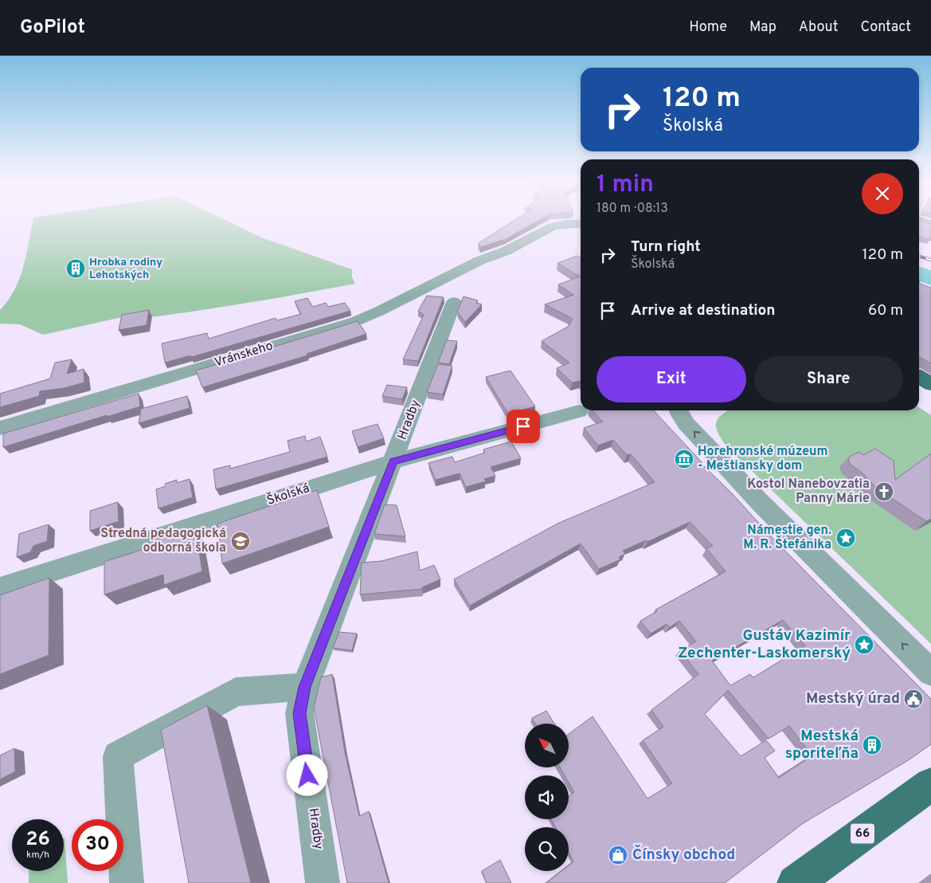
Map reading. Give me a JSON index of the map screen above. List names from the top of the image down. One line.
{"streets":{"main road":["66"],"street":["Vránskeho","Hradby","Školská"]},"crossings":[["Hradby","Školská"]],"places":{"building":["Hrobka rodiny Lehotských","Mestská sporiteľňa"],"museum":["Horehronské múzeum - Meštiansky dom"],"church":["Kostol Nanebovzatia Panny Márie"],"place":["Námestie gen. M. R. Štefánika","Gustáv Kazimír Zechenter-Laskomerský"],"school or university":["Stredná pedagogická odborná škola"],"public building":["Mestský úrad"],"shop":["Čínsky obchod"]},"north":"top left","page":{"header":"GoPilot","nav":["Home","Map","About","Contact"],"turn":["120 m","Školská"],"heading":["1 min","180 m · 08:13"],"list":[{"name":"Turn right","note":"Školská","value":"120 m"},{"name":"Arrive at destination","value":"60 m"}],"buttons":["Exit","Share"],"speed":"26 km/h","limit":"30"}}
